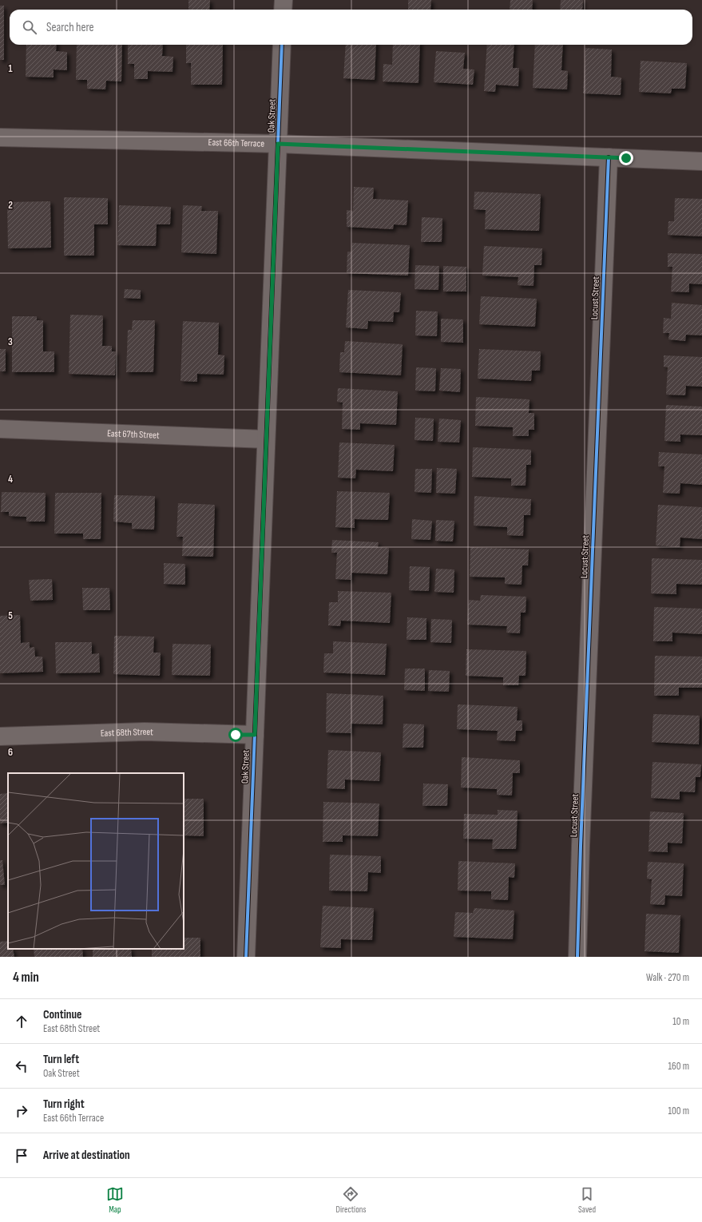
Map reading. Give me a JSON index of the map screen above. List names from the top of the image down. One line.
{"streets":{"street":["Oak Street","East 66th Terrace","Locust Street","East 67th Street","East 68th Street"]},"crossings":[["Oak Street","East 66th Terrace"],["Oak Street","East 67th Street"],["Oak Street","East 68th Street"],["East 66th Terrace","Locust Street"]],"page":{"search":"Search here","heading":["4 min","Walk · 270 m"],"list":[["Continue","East 68th Street","10 m"],["Turn left","Oak Street","160 m"],["Turn right","East 66th Terrace","100 m"],"Arrive at destination"],"nav":["Map","Directions","Saved"]},"grid":{"rows":["1","2","3","4","5","6"]}}
